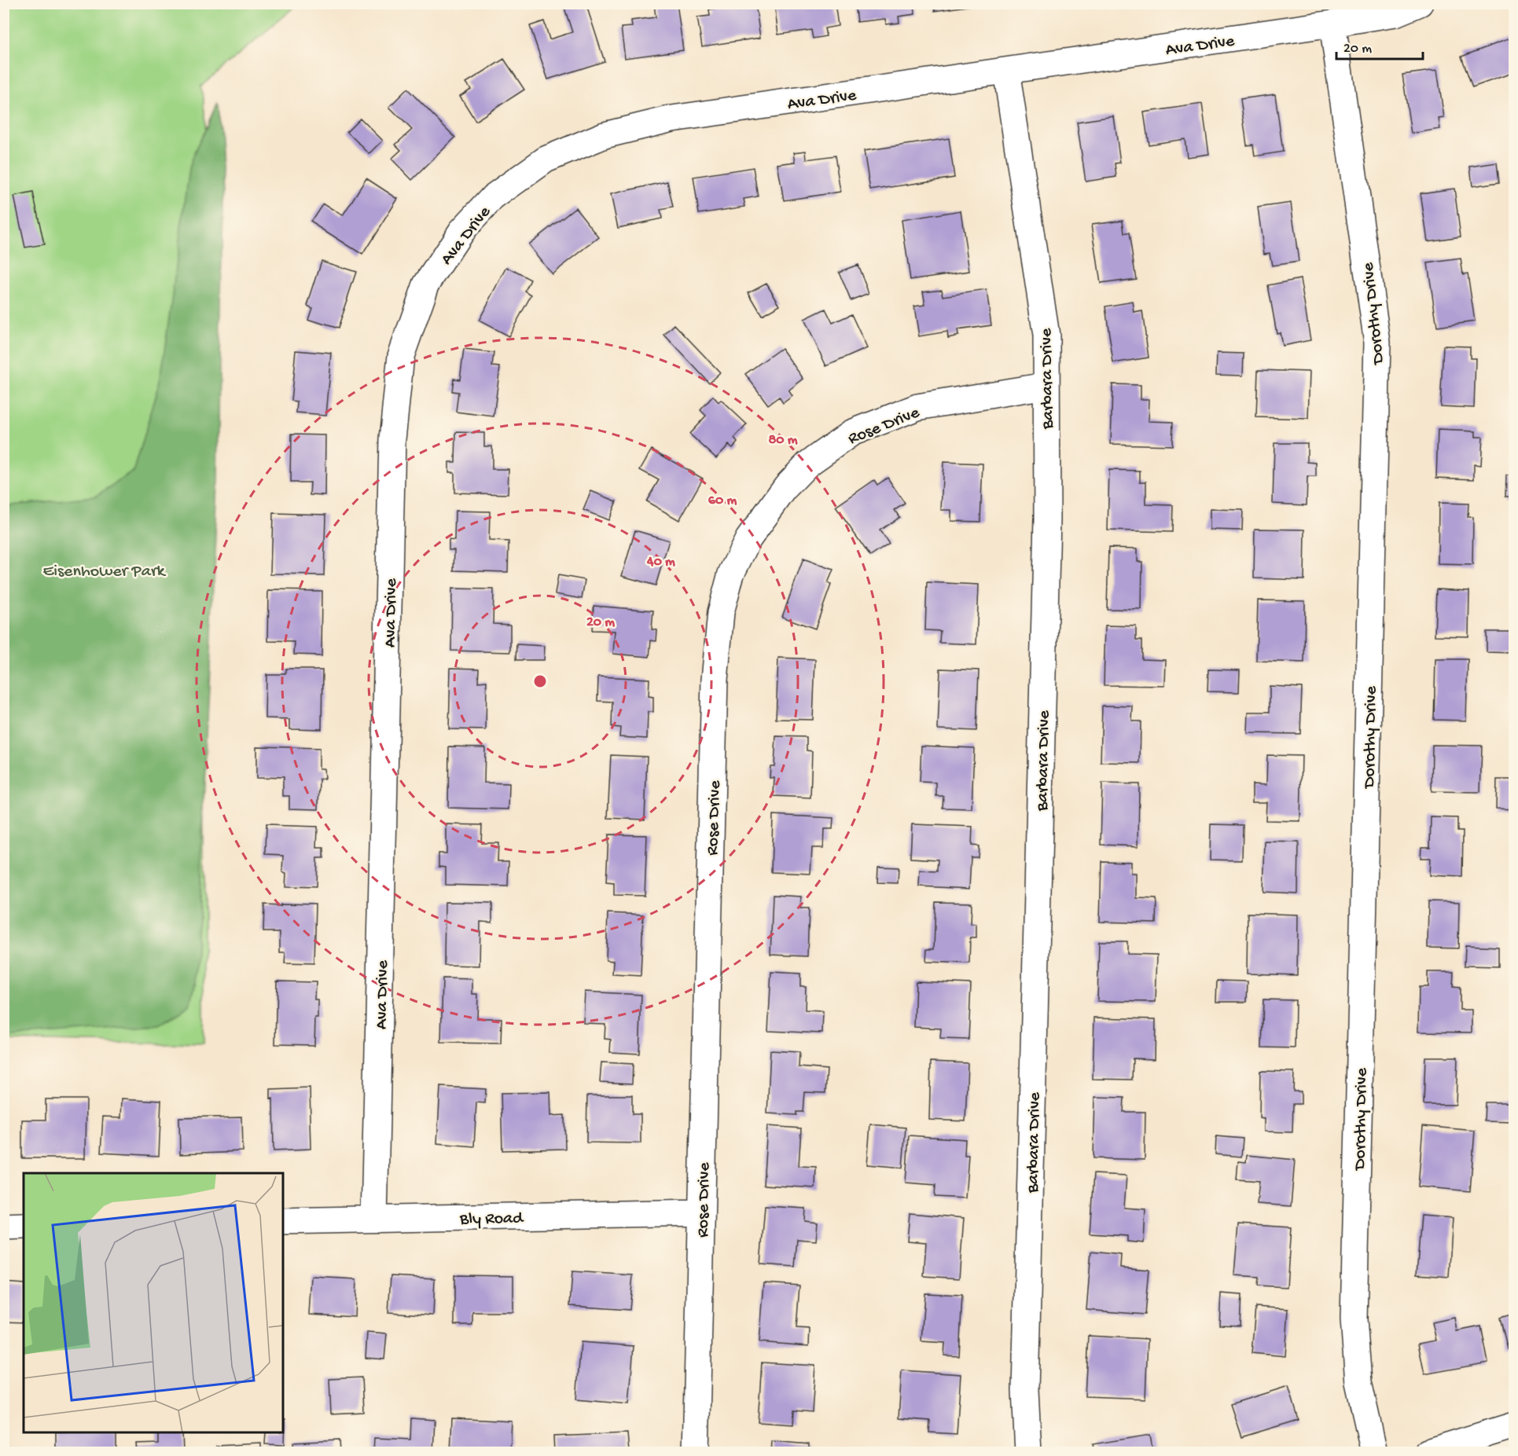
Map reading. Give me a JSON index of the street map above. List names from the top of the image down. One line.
{"streets":{"street":["Ava Drive","Dorothy Drive","Barbara Drive","Rose Drive","Bly Road"]},"crossings":[["Ava Drive","Dorothy Drive"],["Ava Drive","Barbara Drive"],["Ava Drive","Bly Road"],["Barbara Drive","Rose Drive"],["Rose Drive","Bly Road"]],"parks":["Eisenhower Park"],"scale_bar":"20 m","rings":["80 m","60 m","40 m","20 m"]}
